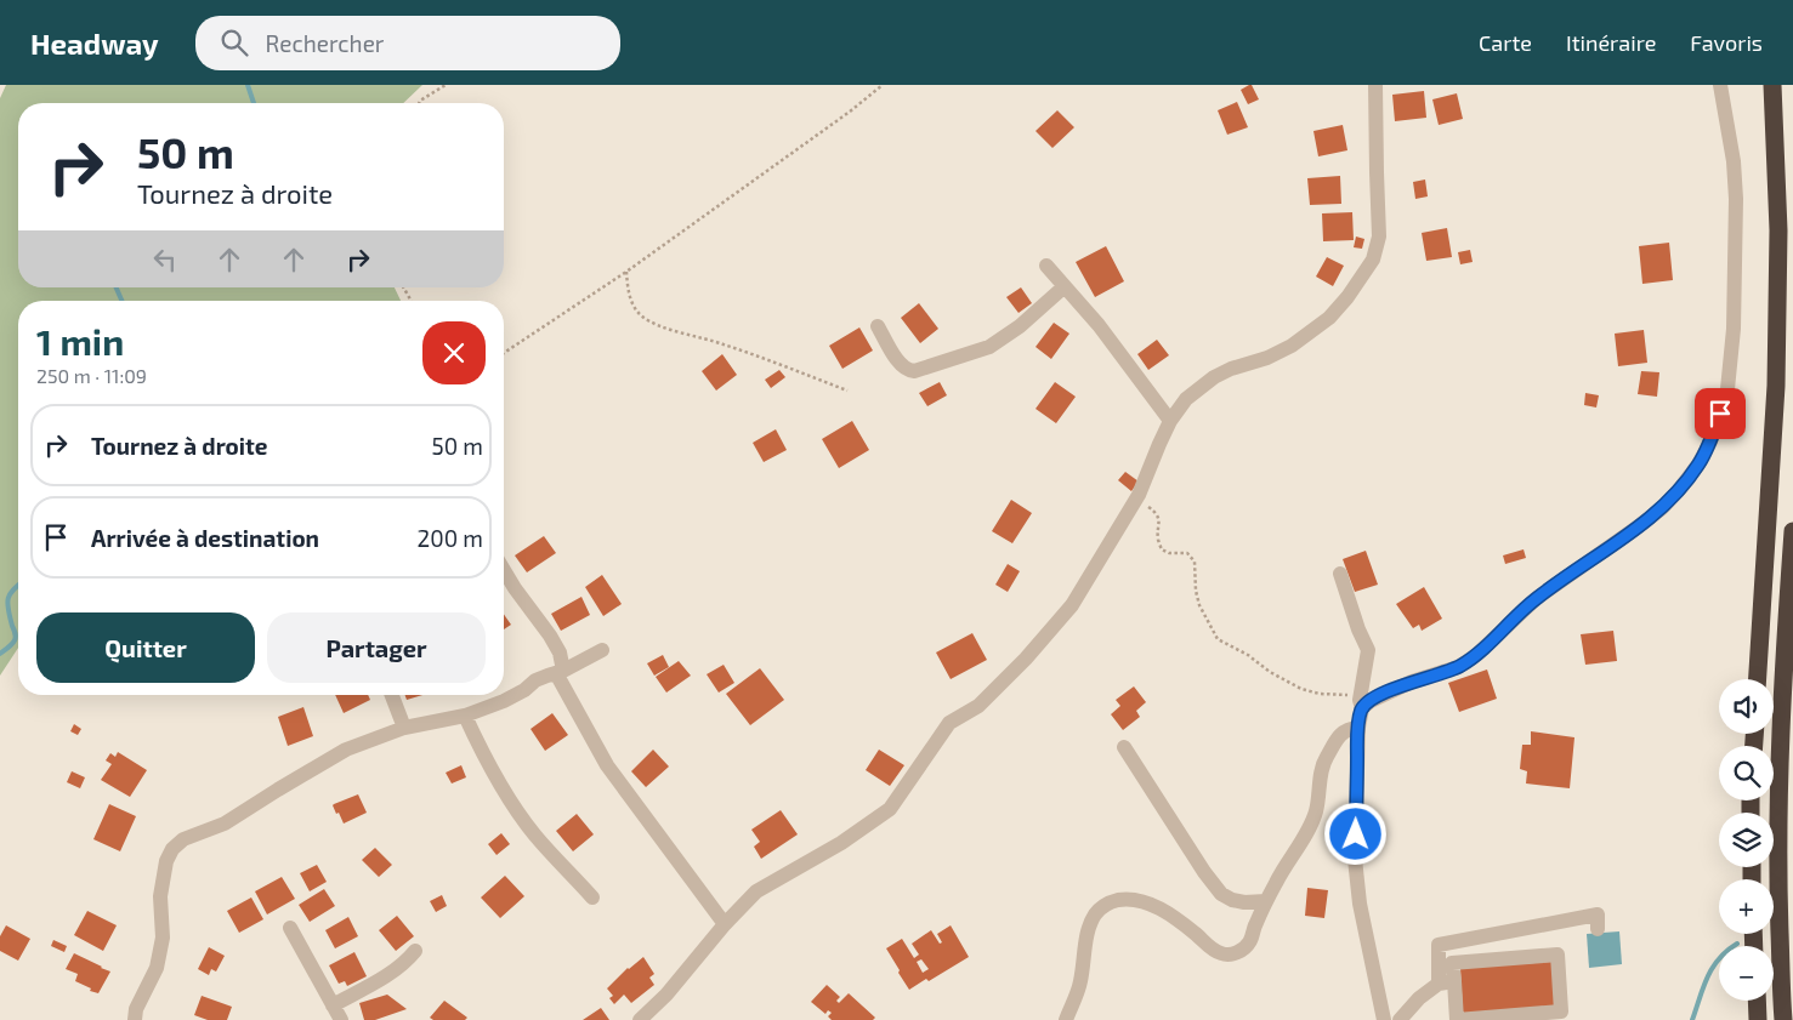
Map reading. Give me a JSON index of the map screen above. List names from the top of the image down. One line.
{"page":{"header":"Headway","search":"Rechercher","nav":["Carte","Itinéraire","Favoris"],"turn":["50 m","Tournez à droite"],"heading":["1 min","250 m · 11:09"],"list":[{"name":"Tournez à droite","value":"50 m"},{"name":"Arrivée à destination","value":"200 m"}],"buttons":["Quitter","Partager"],"map_buttons":["+","−"]}}
